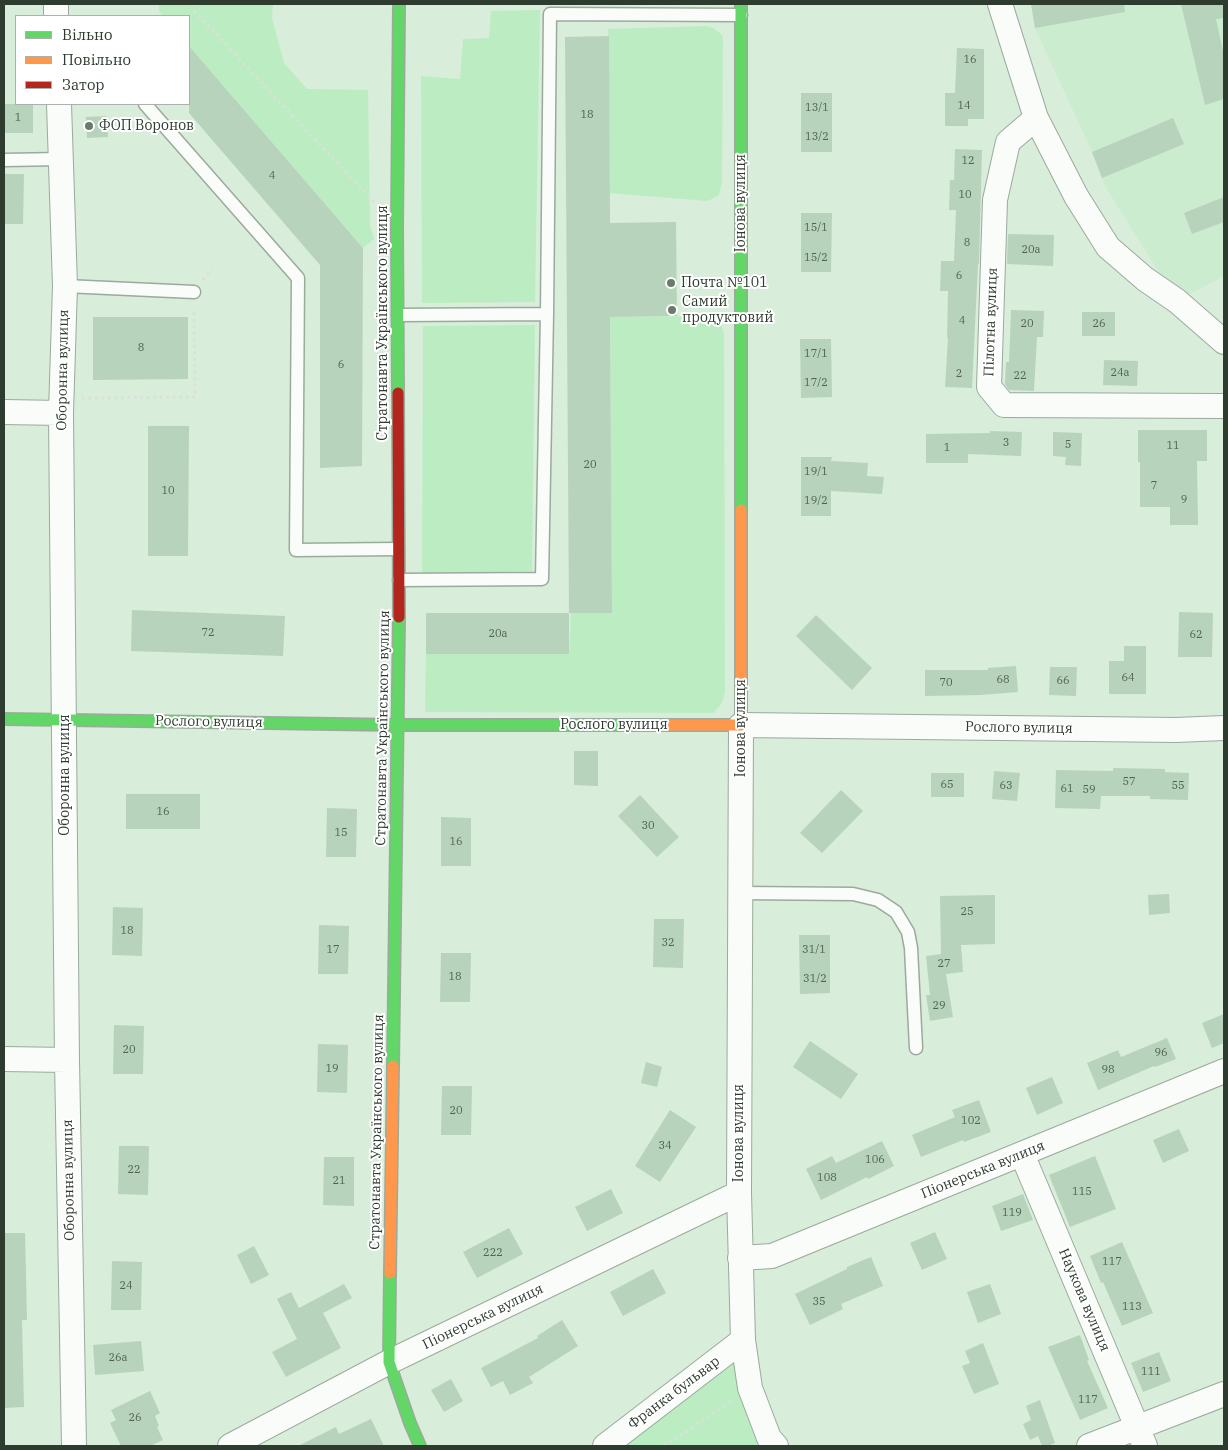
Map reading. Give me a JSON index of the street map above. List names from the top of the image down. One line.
{"streets":{"street":["Іонова вулиця","Пілотна вулиця","Стратонавта Українського вулиця","Оборонна вулиця","Рослого вулиця","Піонерська вулиця","Наукова вулиця","Франка бульвар"]},"crossings":[["Іонова вулиця","Рослого вулиця"],["Іонова вулиця","Піонерська вулиця"],["Іонова вулиця","Франка бульвар"],["Стратонавта Українського вулиця","Рослого вулиця"],["Стратонавта Українського вулиця","Піонерська вулиця"],["Оборонна вулиця","Рослого вулиця"],["Піонерська вулиця","Наукова вулиця"]],"places":["ФОП Воронов","Почта №101","Самий продуктовий"],"house_numbers":["16","14","13/1","18","1","13/2","12","4","10","15/1","8","20а","15/2","6","4","20","26","8","17/1","6","24а","2","22","17/2","3","5","11","1","20","19/1","7","10","9","19/2","72","20а","62","64","68","66","70","57","65","63","55","61","59","16","30","15","16","25","18","32","17","31/1","27","18","31/2","29","20","96","19","98","20","102","34","106","22","108","21","115","119","222","117","24","35","113","26а","111","117","26"],"legend":["Вільно","Повільно","Затор"]}
